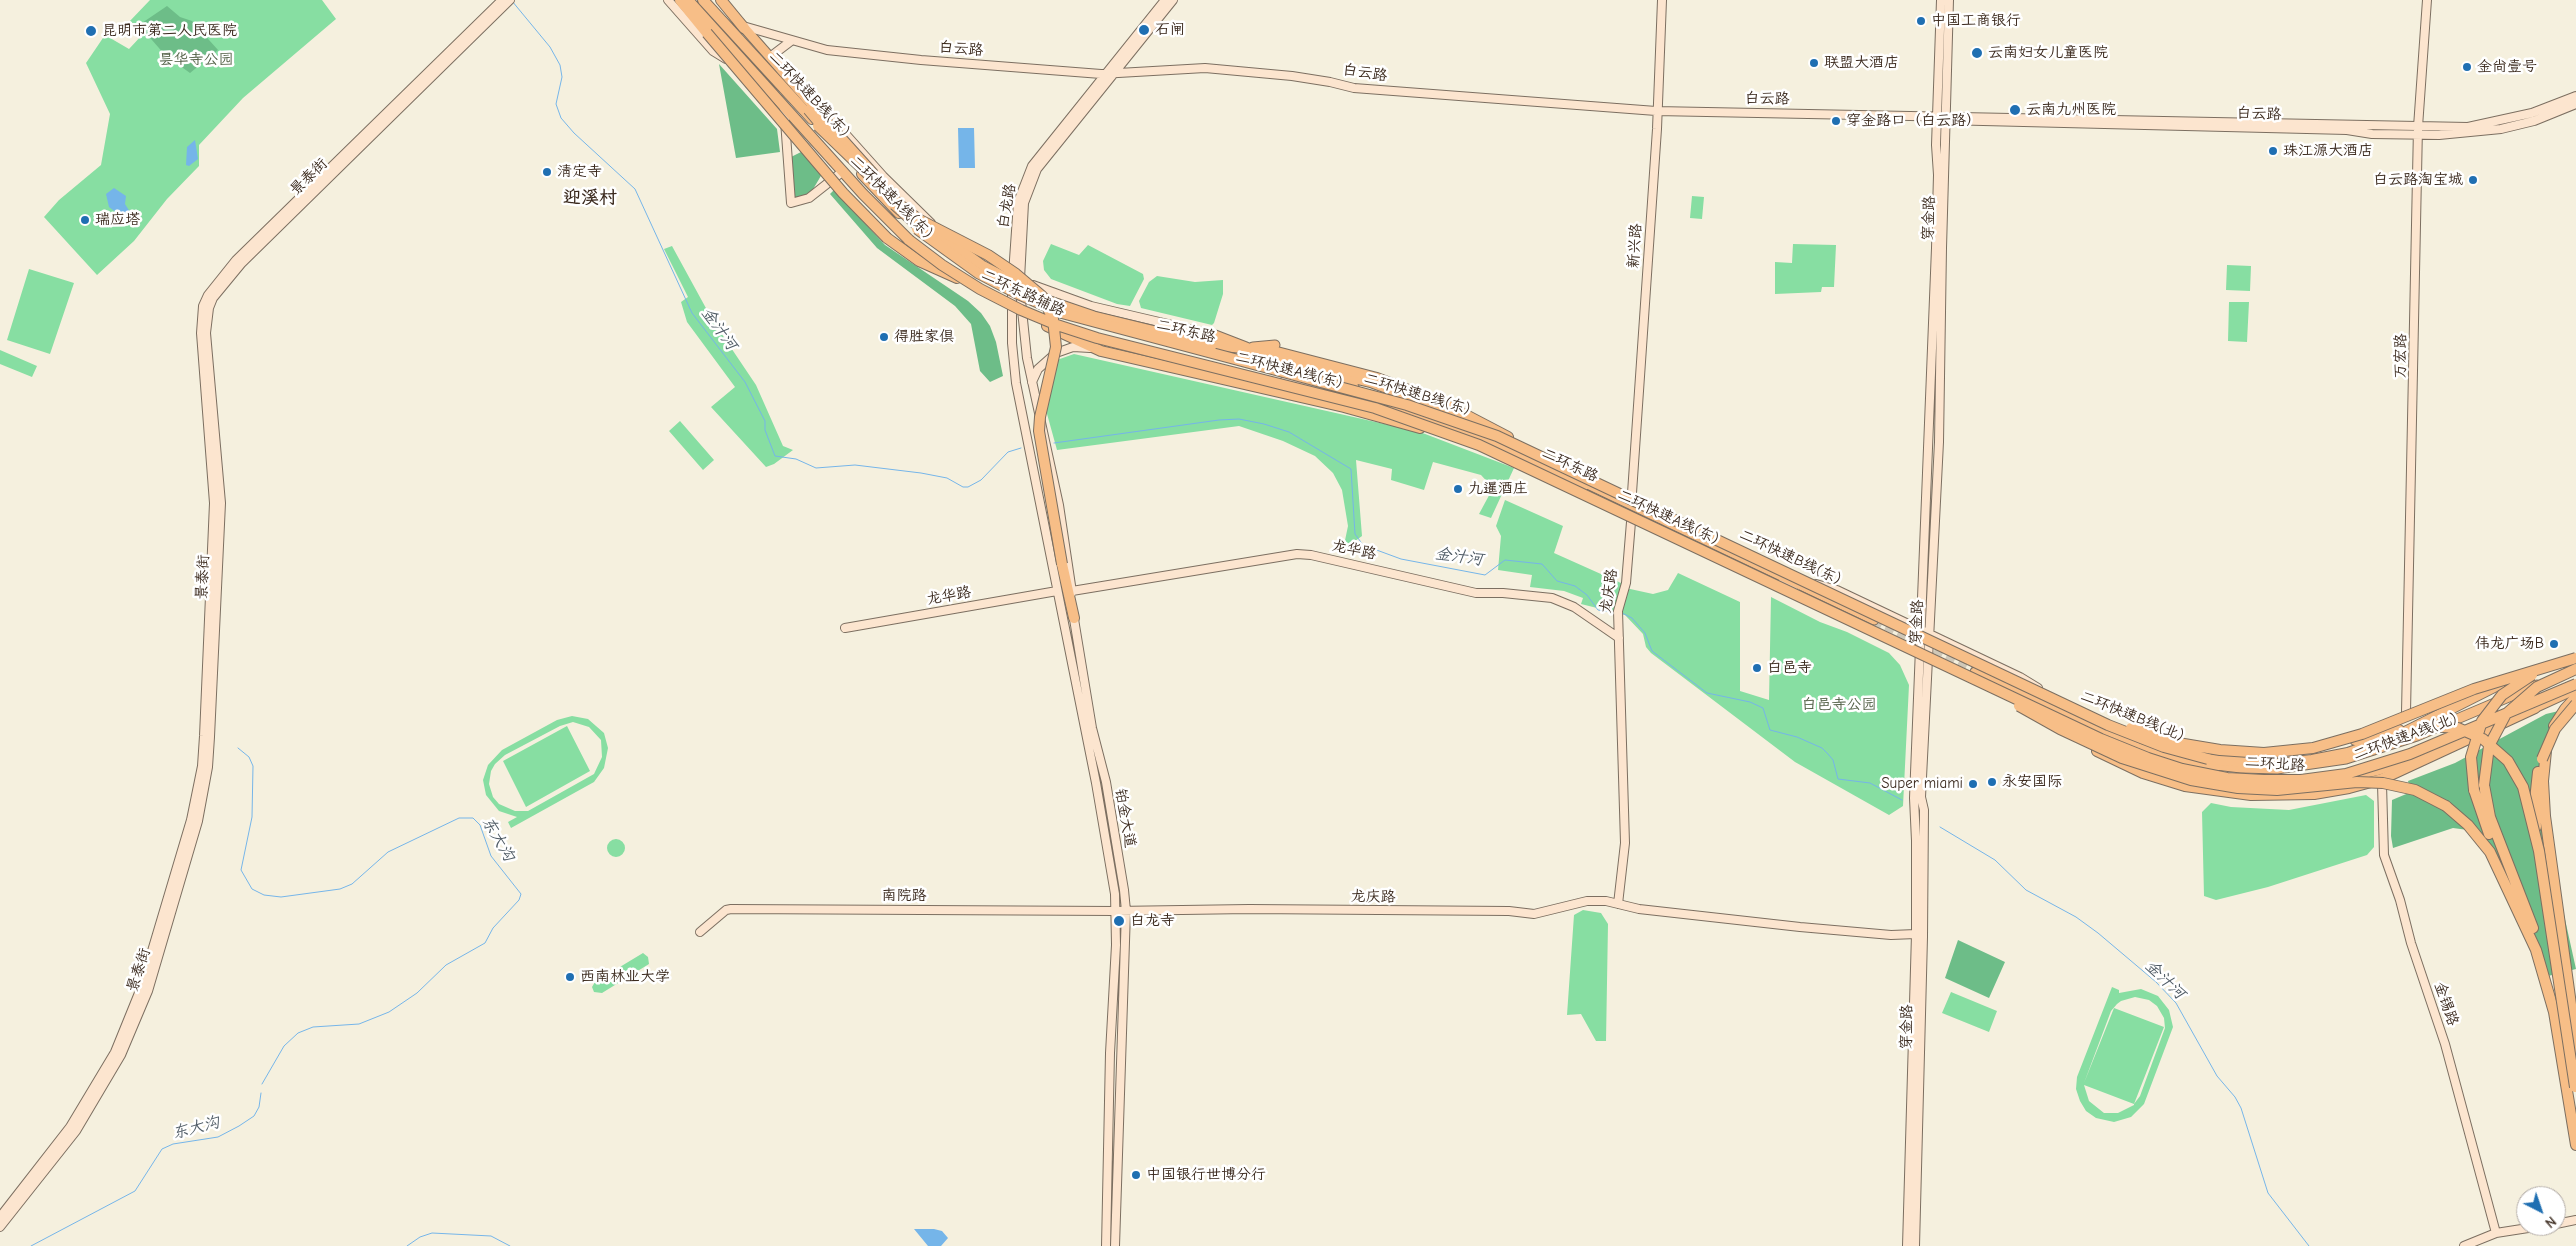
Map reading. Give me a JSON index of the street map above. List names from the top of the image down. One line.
{"streets":{"highway":["二环快速B线(东)","二环快速A线(东)","二环快速B线(北)","二环快速A线(北)"],"main road":["二环东路","二环北路"],"street":["白云路","景泰街","白龙路","穿金路","新兴路","二环东路辅路","万宏路","龙华路","龙庆路","铂金大道","南院路","金锡路"]},"crossings":[["白云路","白龙路"],["白云路","穿金路"],["白云路","新兴路"],["白云路","万宏路"],["二环快速B线(东)","二环快速B线(北)"],["二环快速A线(东)","二环东路辅路"],["二环快速A线(东)","二环快速A线(北)"],["白龙路","二环东路辅路"],["白龙路","铂金大道"],["穿金路","龙庆路"],["二环东路辅路","二环东路"],["龙华路","龙庆路"],["龙华路","铂金大道"],["龙庆路","铂金大道"],["龙庆路","南院路"],["二环快速B线(北)","二环北路"],["铂金大道","南院路"]],"districts":["迎溪村"],"water":["金汁河","东大沟"],"parks":["昙华寺公园","白邑寺公园"],"places":["中国工商银行","石闸","昆明市第二人民医院","云南妇女儿童医院","联盟大酒店","金尚壹号","云南九州医院","穿金路口（白云路）","珠江源大酒店","清定寺","白云路淘宝城","瑞应塔","得胜家俱","九暹酒庄","伟龙广场B","白邑寺","永安国际","Super miami","白龙寺","西南林业大学","中国银行世博分行"],"north":"bottom right"}
